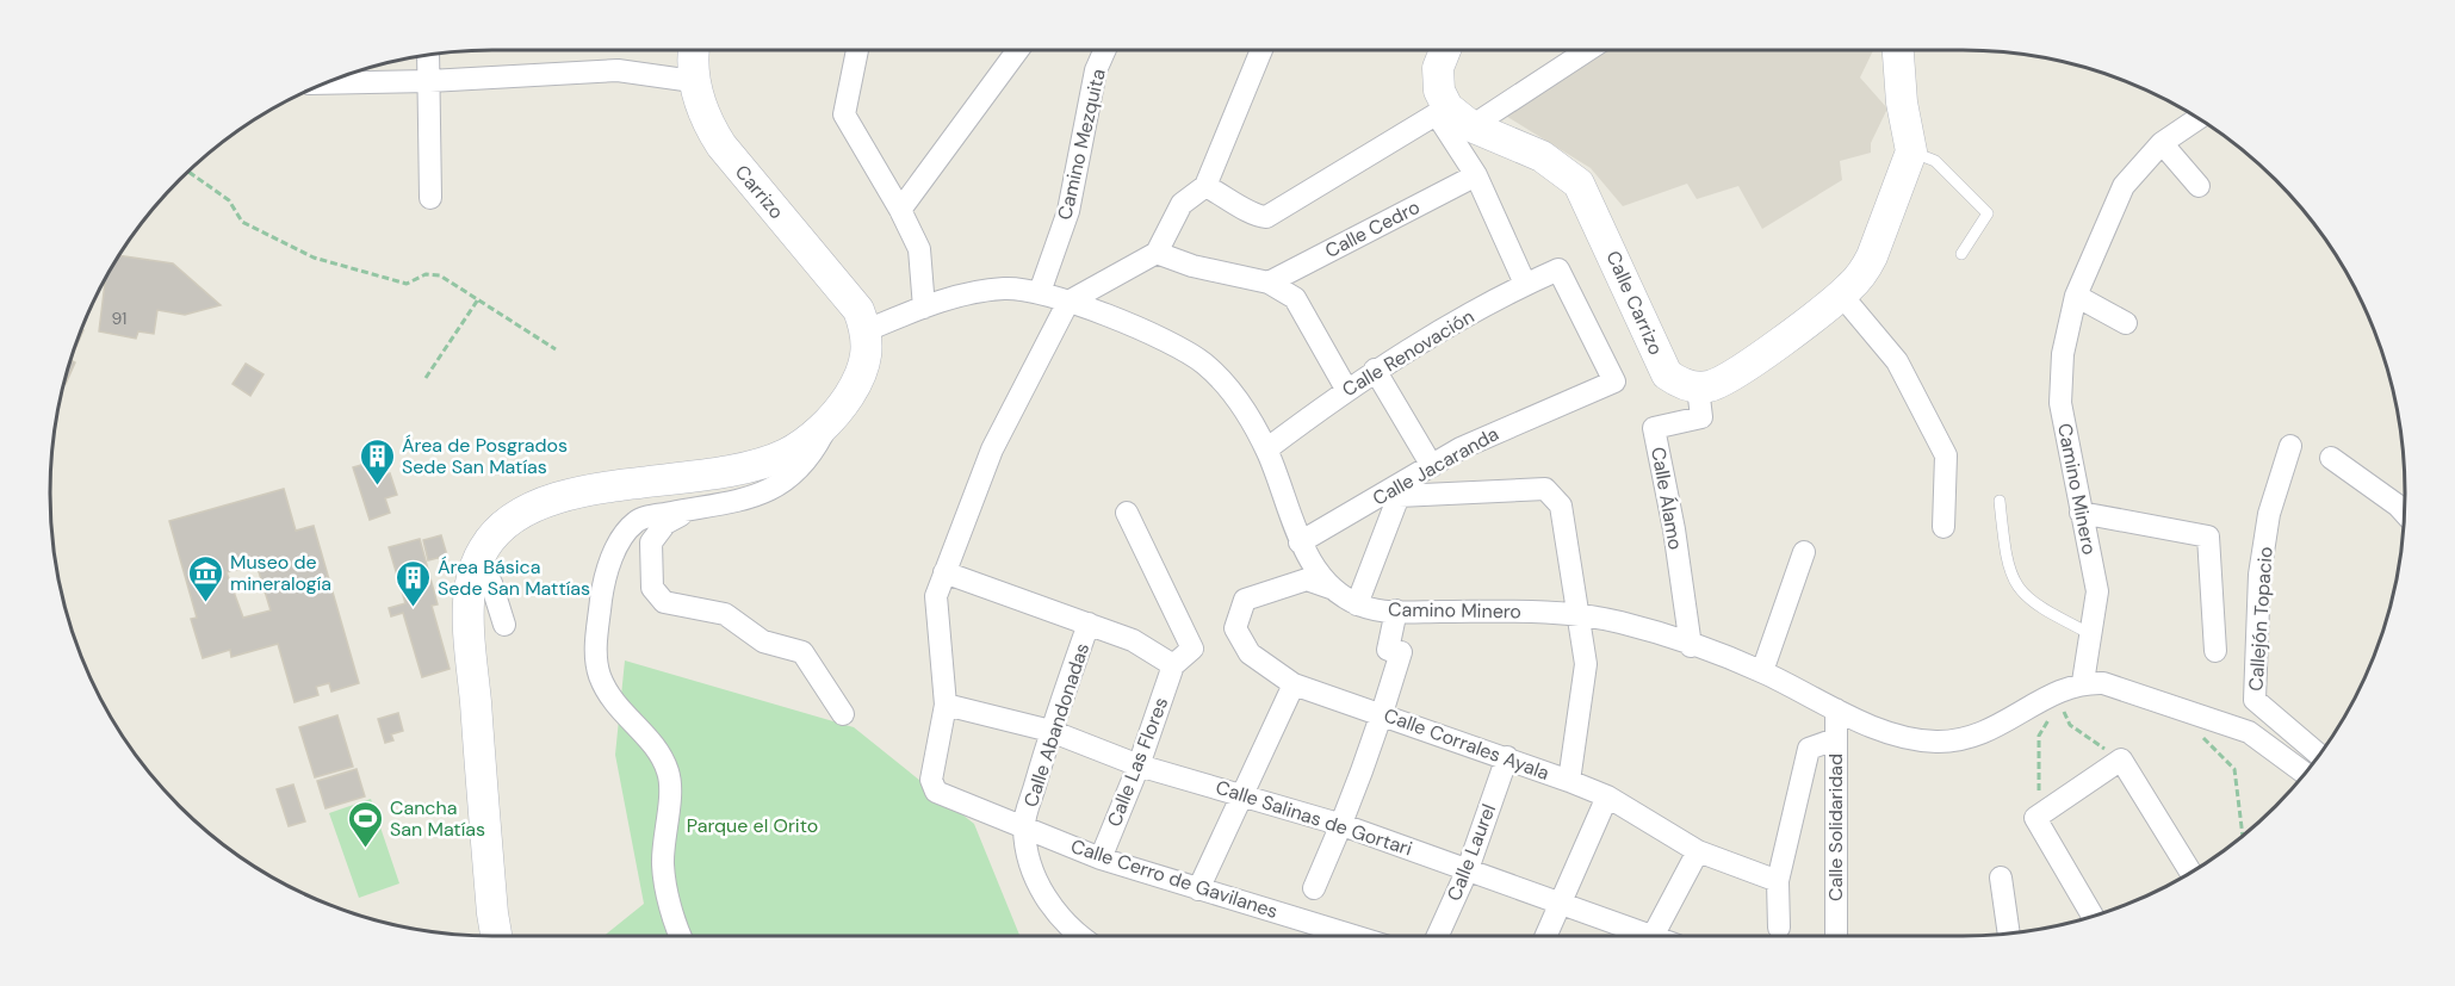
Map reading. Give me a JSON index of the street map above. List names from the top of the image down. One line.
{"streets":{"street":["Camino Mezquita","Carrizo","Calle Cedro","Calle Carrizo","Calle Renovación","Calle Jacaranda","Camino Minero","Calle Álamo","Callejón Topacio","Calle Abandonadas","Calle Corrales Ayala","Calle Las Flores","Calle Salinas de Gortari","Calle Solidaridad","Calle Laurel","Calle Cerro de Gavilanes"]},"crossings":[["Camino Mezquita","Camino Minero"],["Carrizo","Camino Minero"],["Calle Carrizo","Calle Álamo"],["Calle Renovación","Calle Jacaranda"],["Calle Renovación","Camino Minero"],["Calle Jacaranda","Camino Minero"],["Camino Minero","Calle Álamo"],["Camino Minero","Calle Corrales Ayala"],["Camino Minero","Calle Solidaridad"],["Calle Abandonadas","Calle Salinas de Gortari"],["Calle Abandonadas","Calle Cerro de Gavilanes"],["Calle Corrales Ayala","Calle Laurel"],["Calle Las Flores","Calle Salinas de Gortari"],["Calle Las Flores","Calle Cerro de Gavilanes"],["Calle Salinas de Gortari","Calle Laurel"],["Calle Salinas de Gortari","Calle Cerro de Gavilanes"]],"parks":["Parque el Orito"],"places":{"building":["Área de Posgrados Sede San Matías","Área Básica Sede San Mattías"],"museum":["Museo de mineralogía"],"sports":["Cancha San Matías"]},"house_numbers":["91"]}
